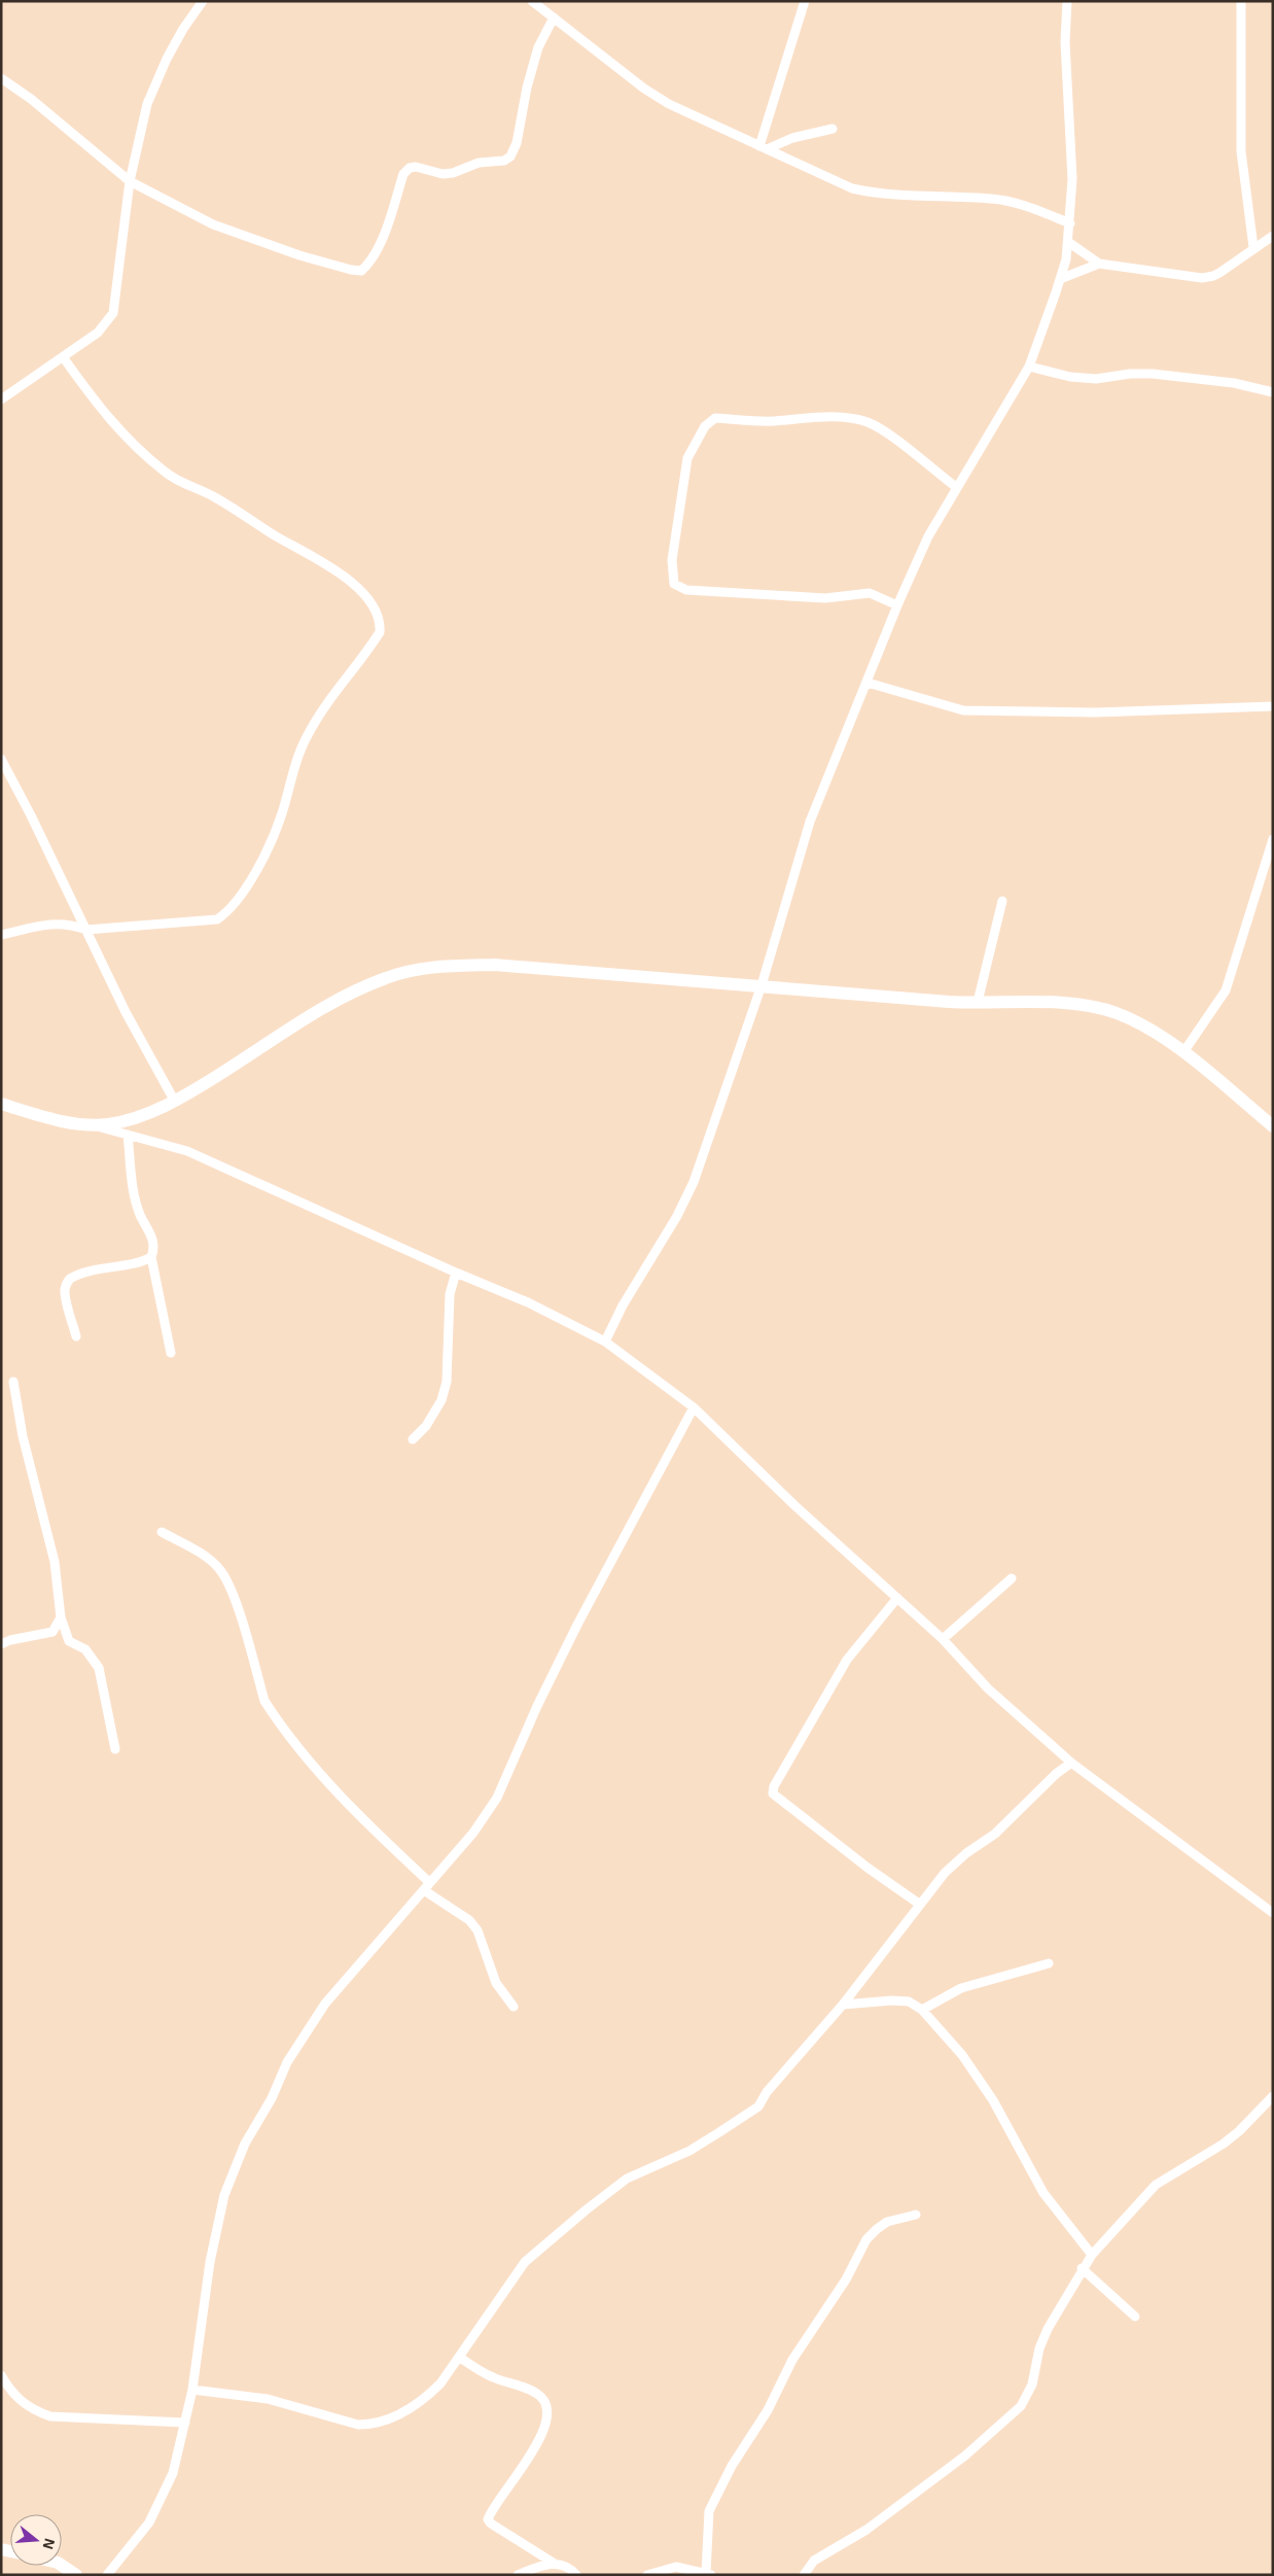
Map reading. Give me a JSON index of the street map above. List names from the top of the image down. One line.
{"north":"right"}
